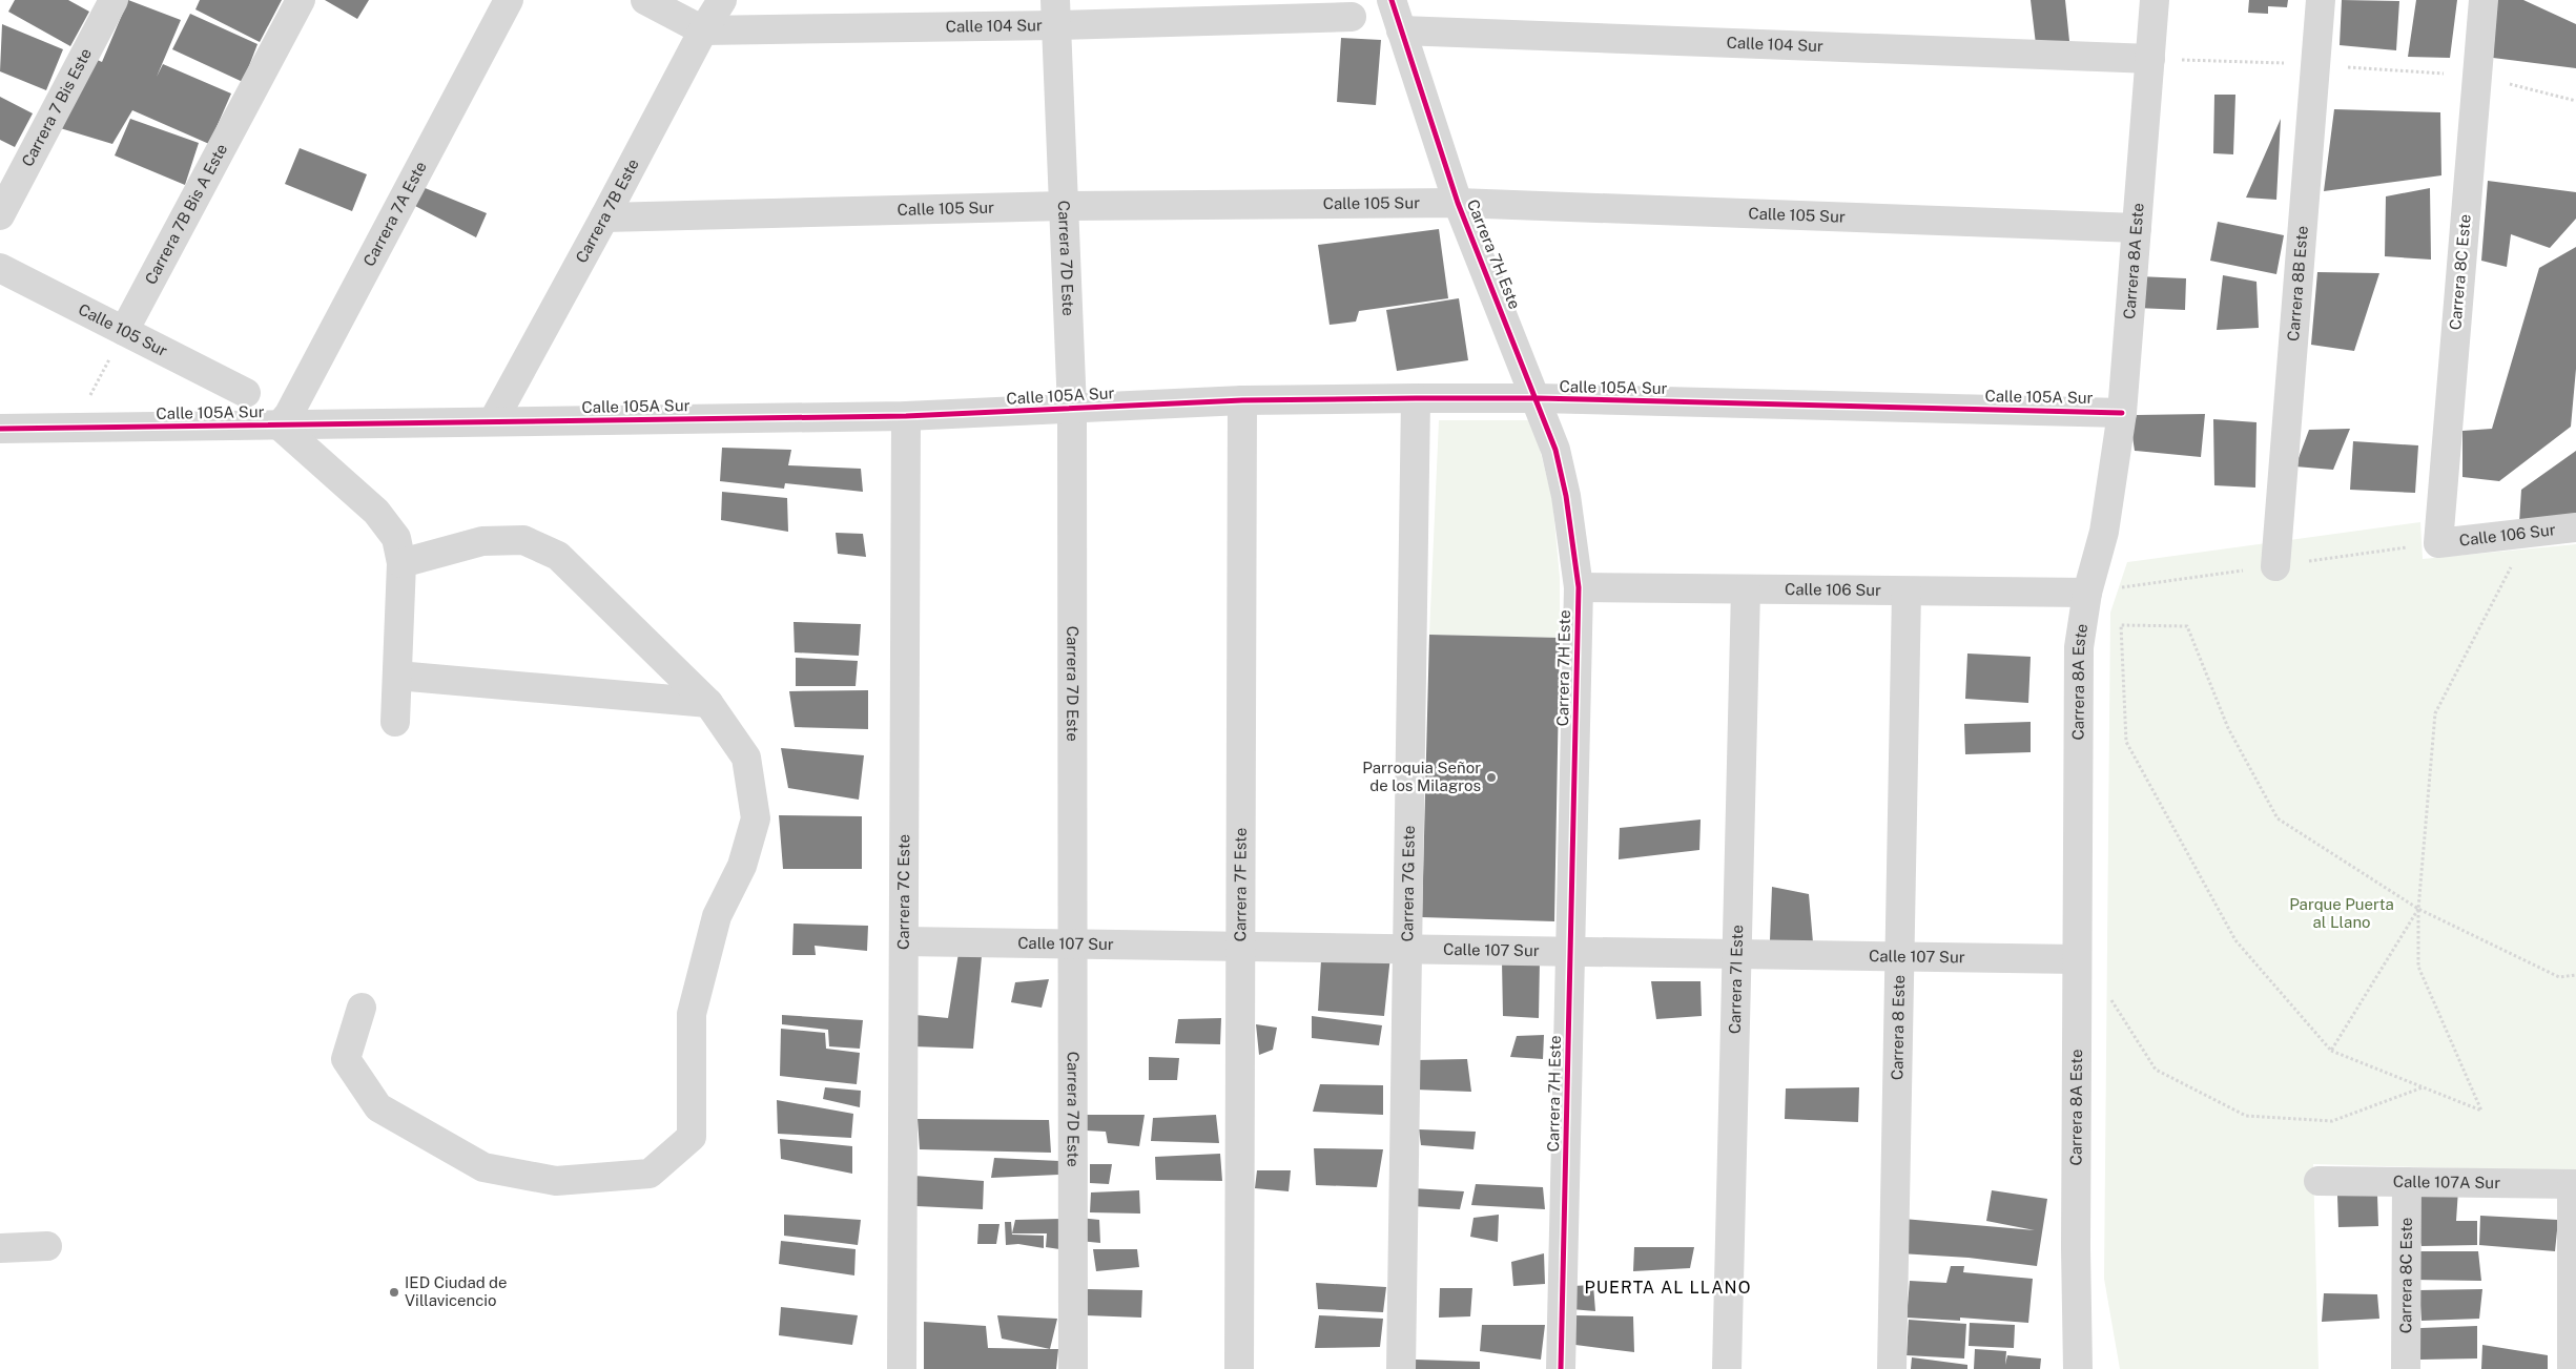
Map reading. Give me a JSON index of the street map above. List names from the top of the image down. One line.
{"streets":{"street":["Calle 104 Sur","Carrera 7 Bis Este","Calle 105 Sur","Carrera 7B Este","Carrera 7A Este","Carrera 7B Bis A Este","Carrera 7H Este","Carrera 7D Este","Carrera 8A Este","Carrera 8C Este","Carrera 8B Este","Calle 105A Sur","Calle 106 Sur","Carrera 7G Este","Carrera 7F Este","Carrera 7C Este","Calle 107 Sur","Carrera 7I Este","Carrera 8 Este","Calle 107A Sur"]},"crossings":[["Calle 104 Sur","Carrera 7B Este"],["Calle 104 Sur","Carrera 7H Este"],["Calle 104 Sur","Carrera 7D Este"],["Calle 104 Sur","Carrera 8A Este"],["Calle 105 Sur","Carrera 7B Este"],["Calle 105 Sur","Carrera 7B Bis A Este"],["Calle 105 Sur","Carrera 7H Este"],["Calle 105 Sur","Carrera 7D Este"],["Calle 105 Sur","Carrera 8A Este"],["Carrera 7B Este","Calle 105A Sur"],["Carrera 7A Este","Calle 105A Sur"],["Carrera 7H Este","Calle 105A Sur"],["Carrera 7H Este","Calle 106 Sur"],["Carrera 7H Este","Calle 107 Sur"],["Carrera 7D Este","Calle 105A Sur"],["Carrera 7D Este","Calle 107 Sur"],["Carrera 8A Este","Calle 105A Sur"],["Carrera 8A Este","Calle 106 Sur"],["Carrera 8A Este","Calle 107 Sur"],["Carrera 8C Este","Calle 106 Sur"],["Carrera 8C Este","Calle 107A Sur"],["Calle 105A Sur","Carrera 7G Este"],["Calle 105A Sur","Carrera 7F Este"],["Calle 105A Sur","Carrera 7C Este"],["Calle 106 Sur","Carrera 7I Este"],["Calle 106 Sur","Carrera 8 Este"],["Carrera 7G Este","Calle 107 Sur"],["Carrera 7F Este","Calle 107 Sur"],["Carrera 7C Este","Calle 107 Sur"],["Calle 107 Sur","Carrera 7I Este"],["Calle 107 Sur","Carrera 8 Este"]],"districts":["PUERTA AL LLANO"],"parks":["Parque Puerta al Llano"],"places":["Parroquia Señor de los Milagros","IED Ciudad de Villavicencio"]}
